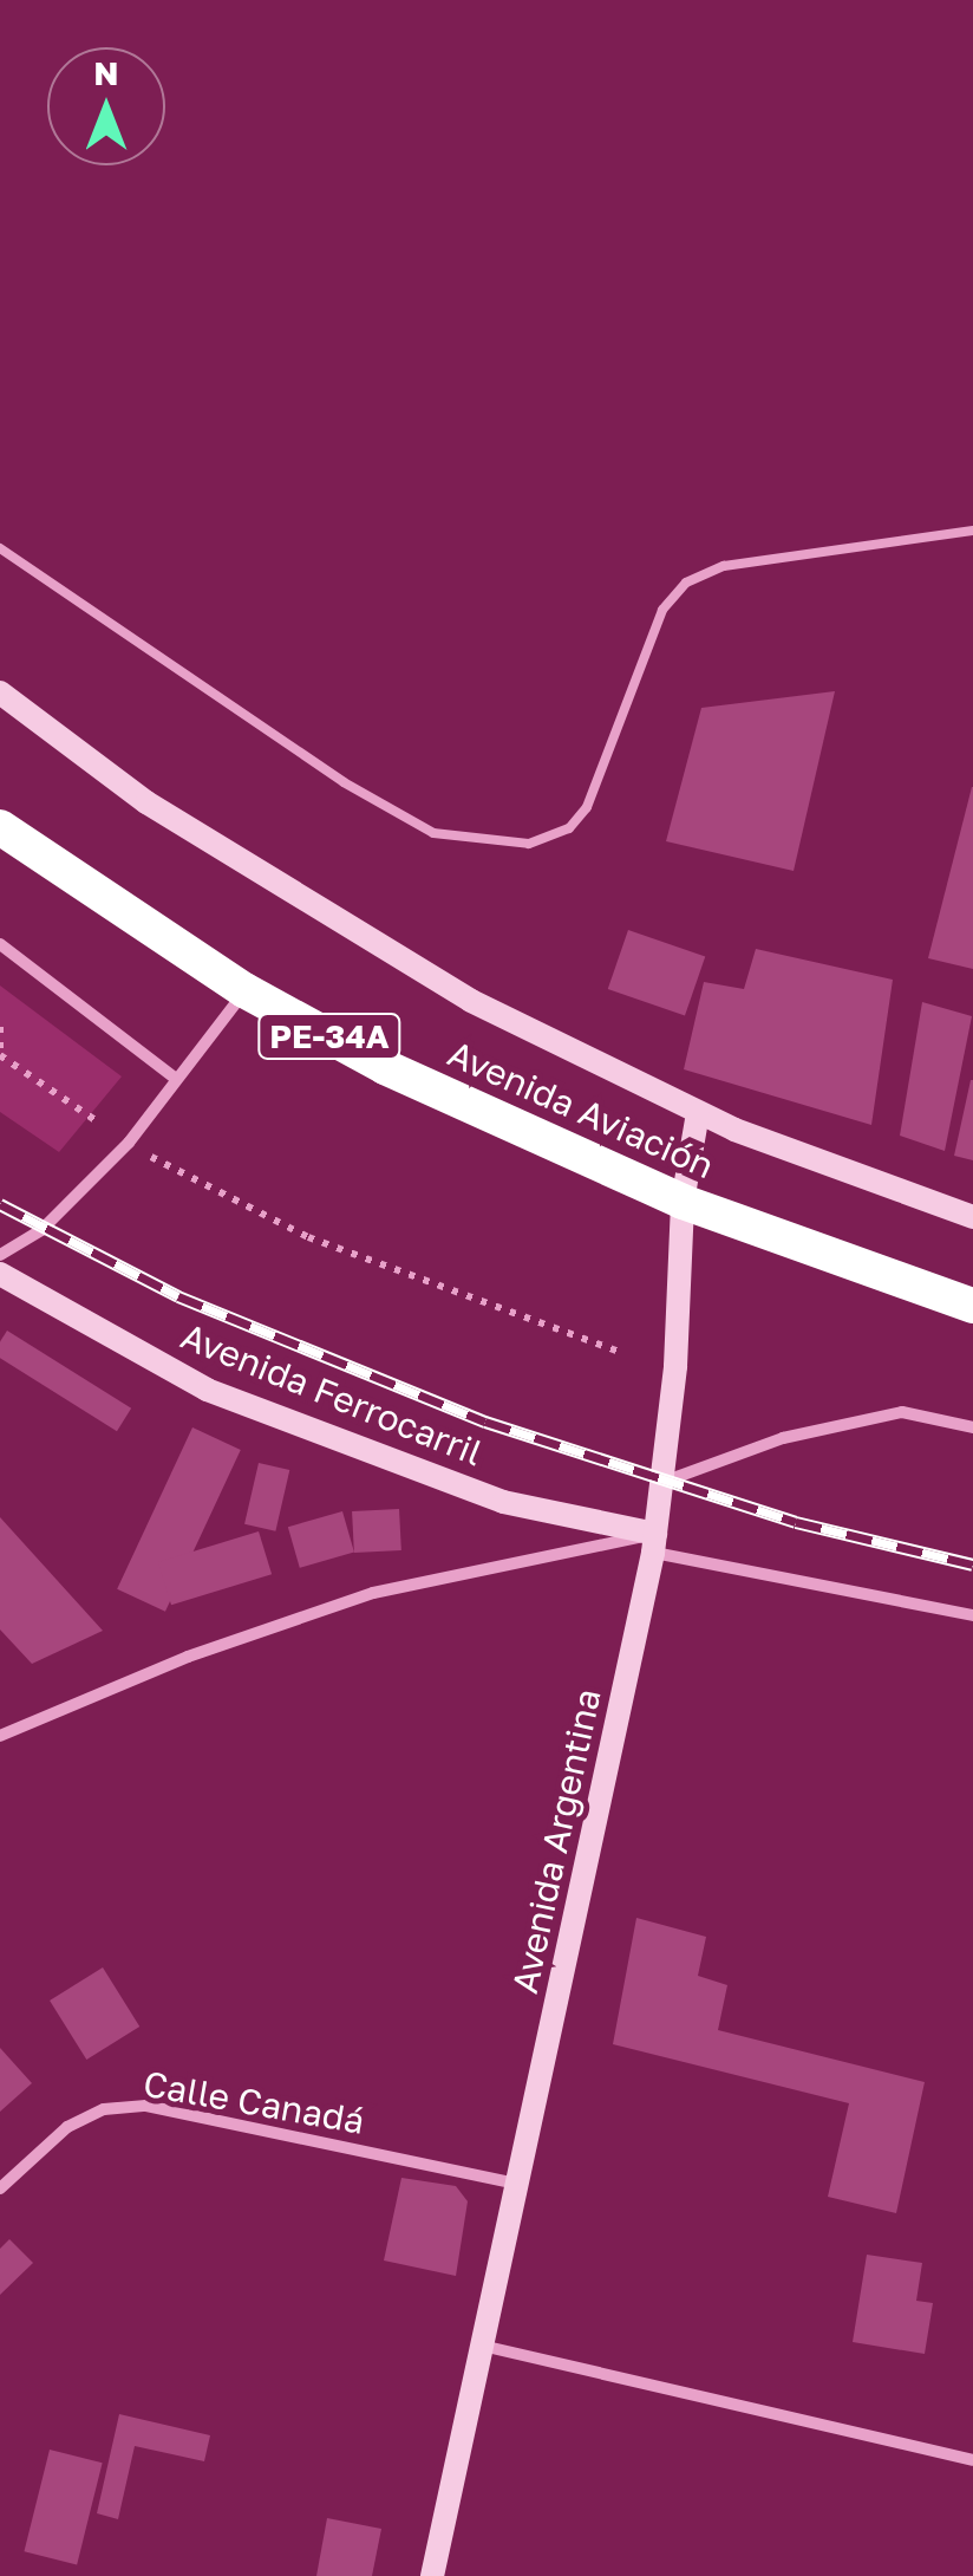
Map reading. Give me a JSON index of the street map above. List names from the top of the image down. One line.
{"streets":{"highway":["PE-34A","Avenida Aviación"],"street":["Avenida Ferrocarril","Avenida Argentina","Calle Canadá"]},"crossings":[["Avenida Aviación","Avenida Argentina"],["Avenida Ferrocarril","Avenida Argentina"],["Avenida Argentina","Calle Canadá"]],"north":"top"}
